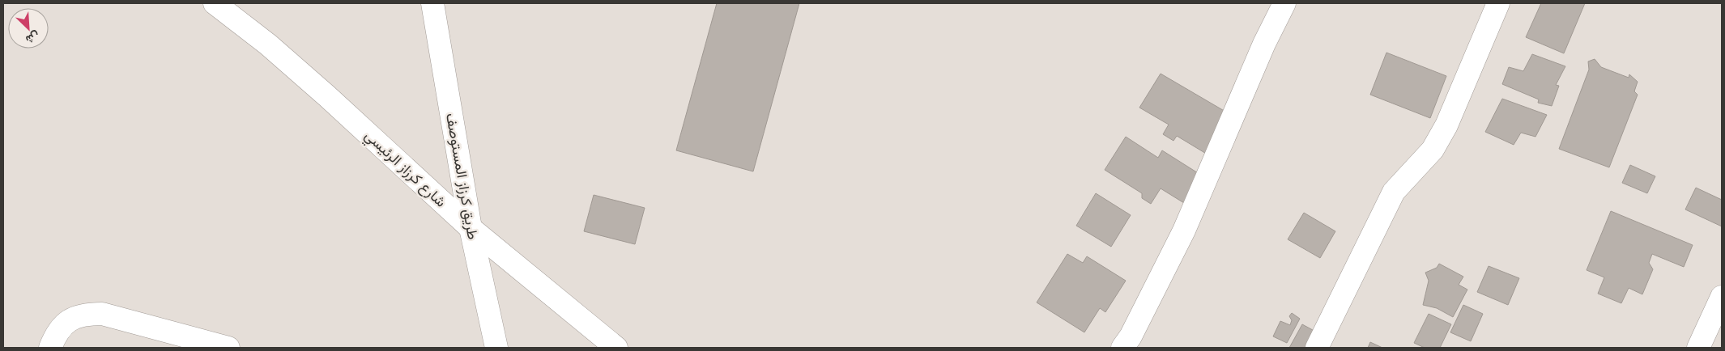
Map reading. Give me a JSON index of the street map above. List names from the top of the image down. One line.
{"streets":{"street":["شارع كرزاز الرئيسي","طريق كرزاز المستوصف"]},"crossings":[["شارع كرزاز الرئيسي","طريق كرزاز المستوصف"]],"north":"bottom right"}
